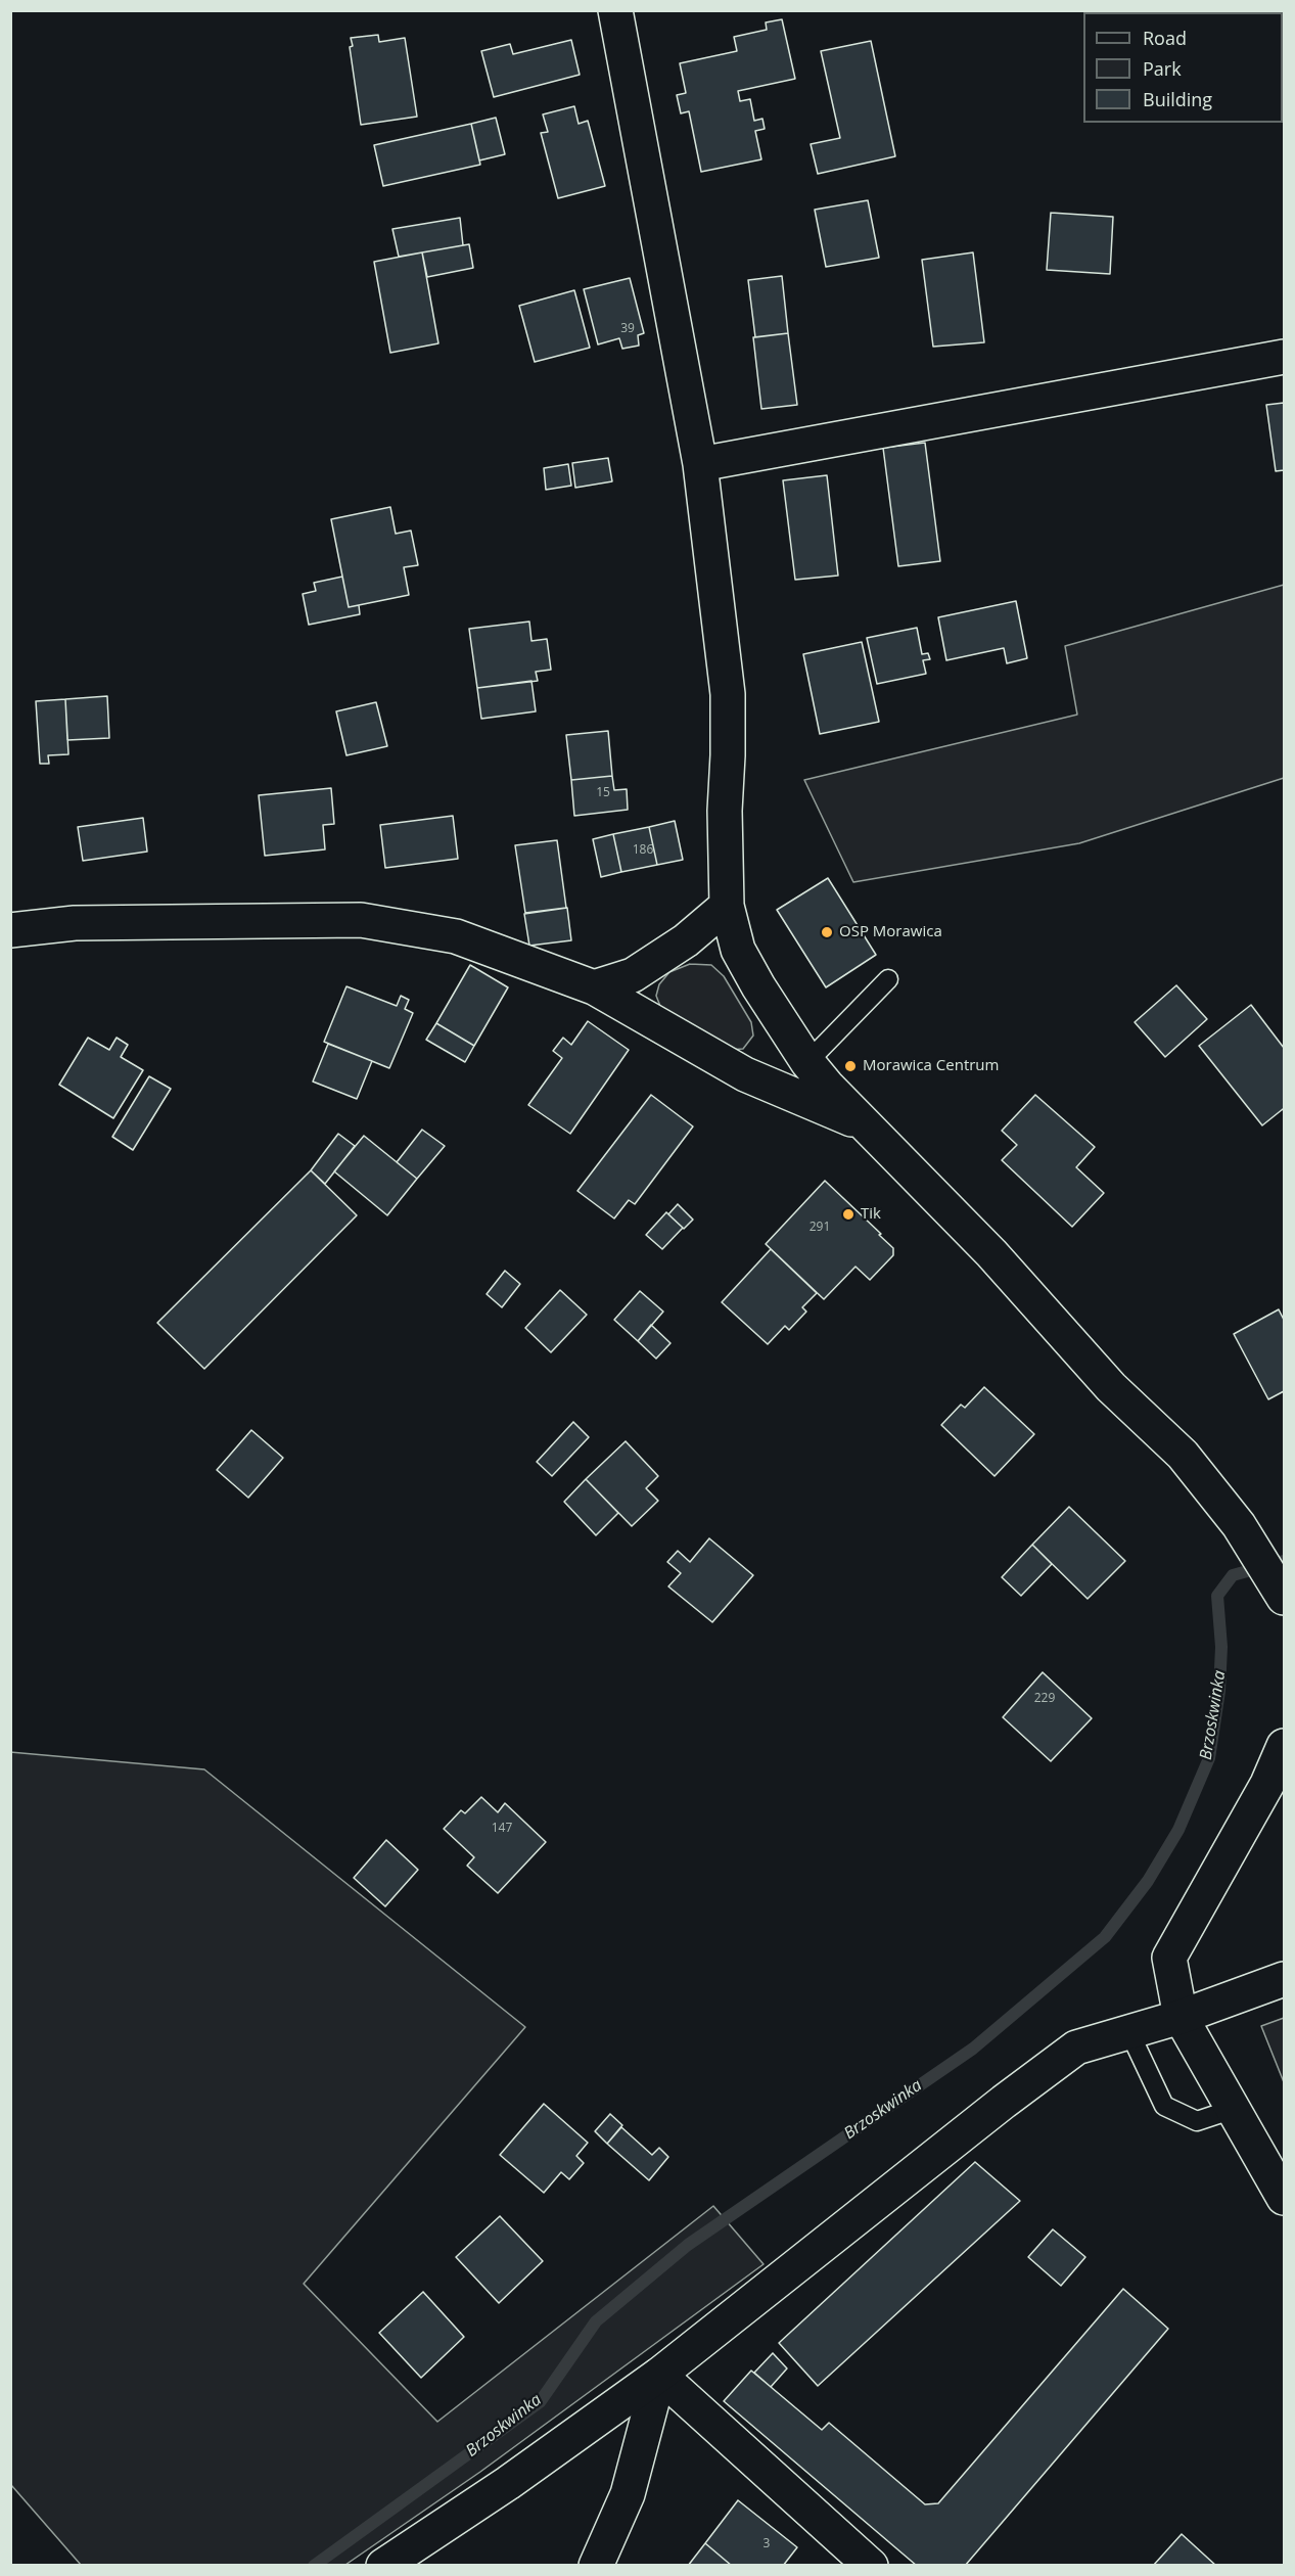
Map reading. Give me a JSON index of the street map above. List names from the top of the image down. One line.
{"water":["Brzoskwinka"],"places":["OSP Morawica","Morawica Centrum","Tik"],"house_numbers":["39","15","186","291","229","147","3"],"legend":["Road","Park","Building"]}
